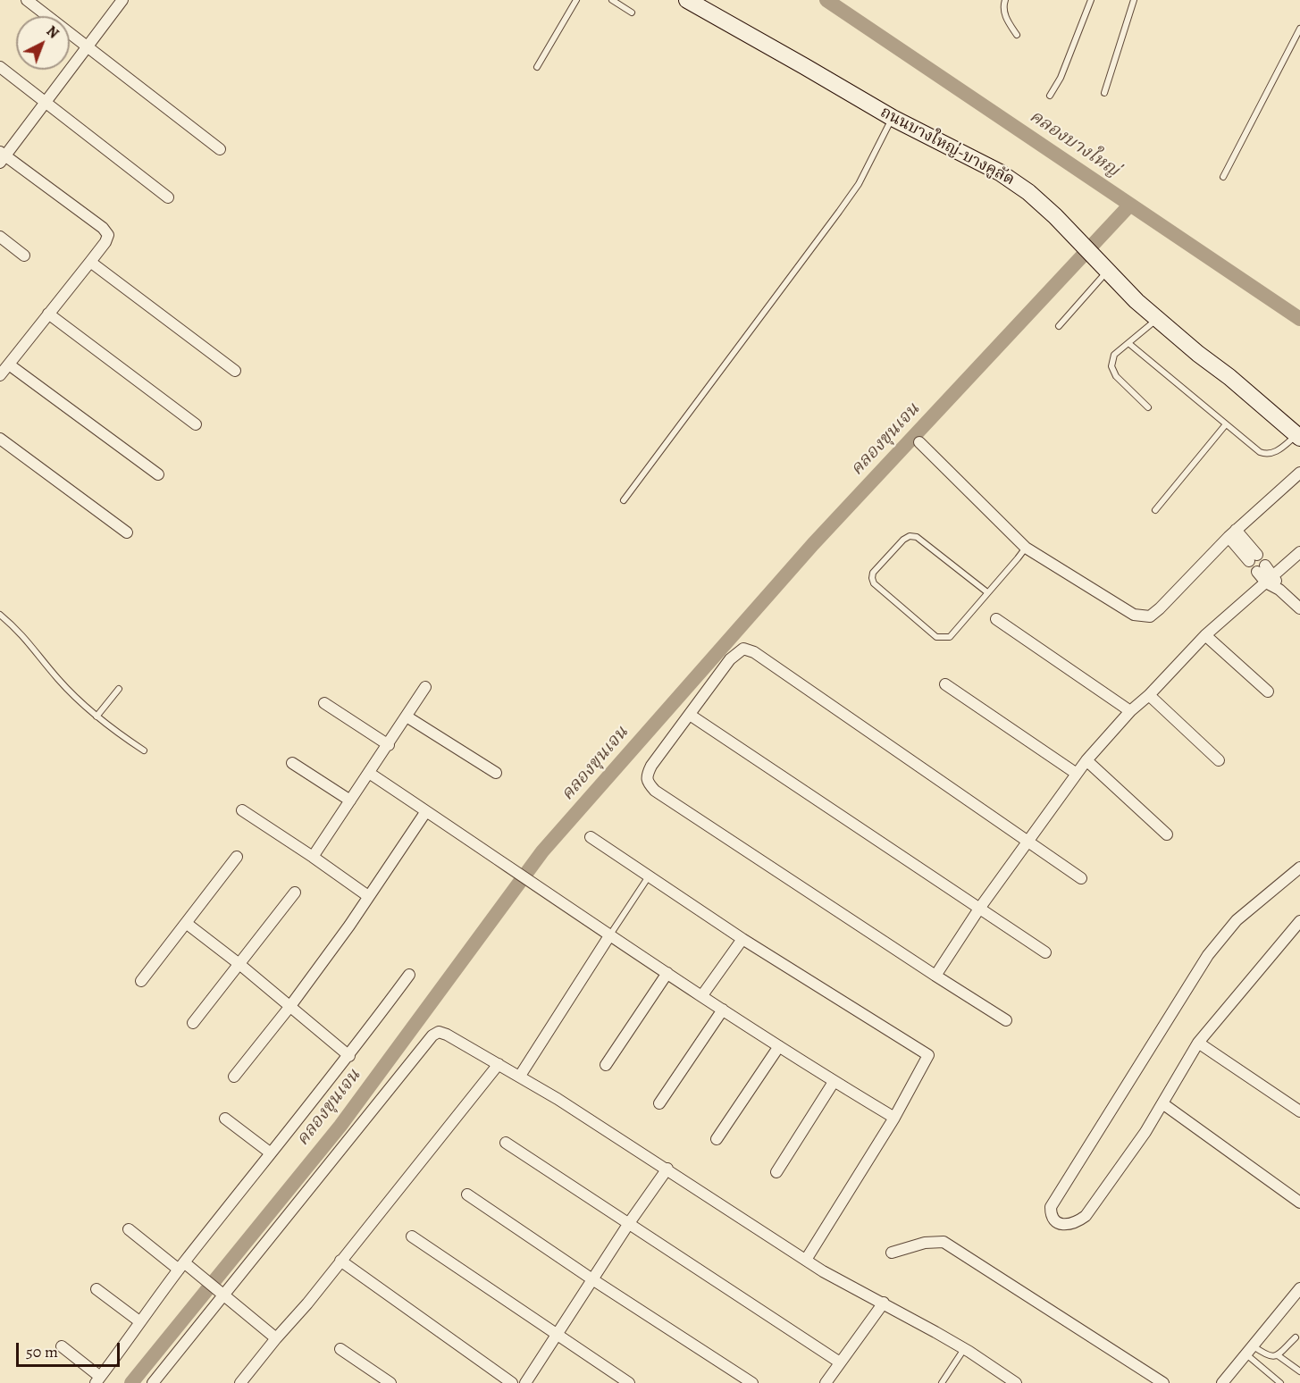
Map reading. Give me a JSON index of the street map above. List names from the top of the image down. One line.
{"streets":{"street":["ถนนบางใหญ่-บางคูลัด"]},"water":["คลองบางใหญ่","คลองขุนเจน"],"scale_bar":"50 m","north":"top right"}
